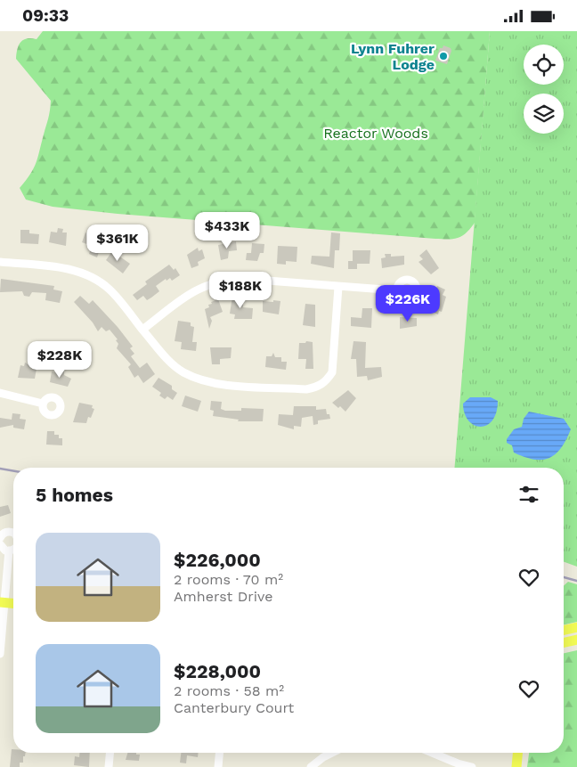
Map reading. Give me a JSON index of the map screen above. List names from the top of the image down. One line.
{"parks":["Reactor Woods"],"places":["Lynn Fuhrer Lodge"],"page":{"status":"09:33","price":["$433K","$361K","$188K","$226K","$228K"],"heading":"5 homes","list":[{"name":"$226,000","note":"2 rooms · 70 m² · Amherst Drive"},{"name":"$228,000","note":"2 rooms · 58 m² · Canterbury Court"}]}}
